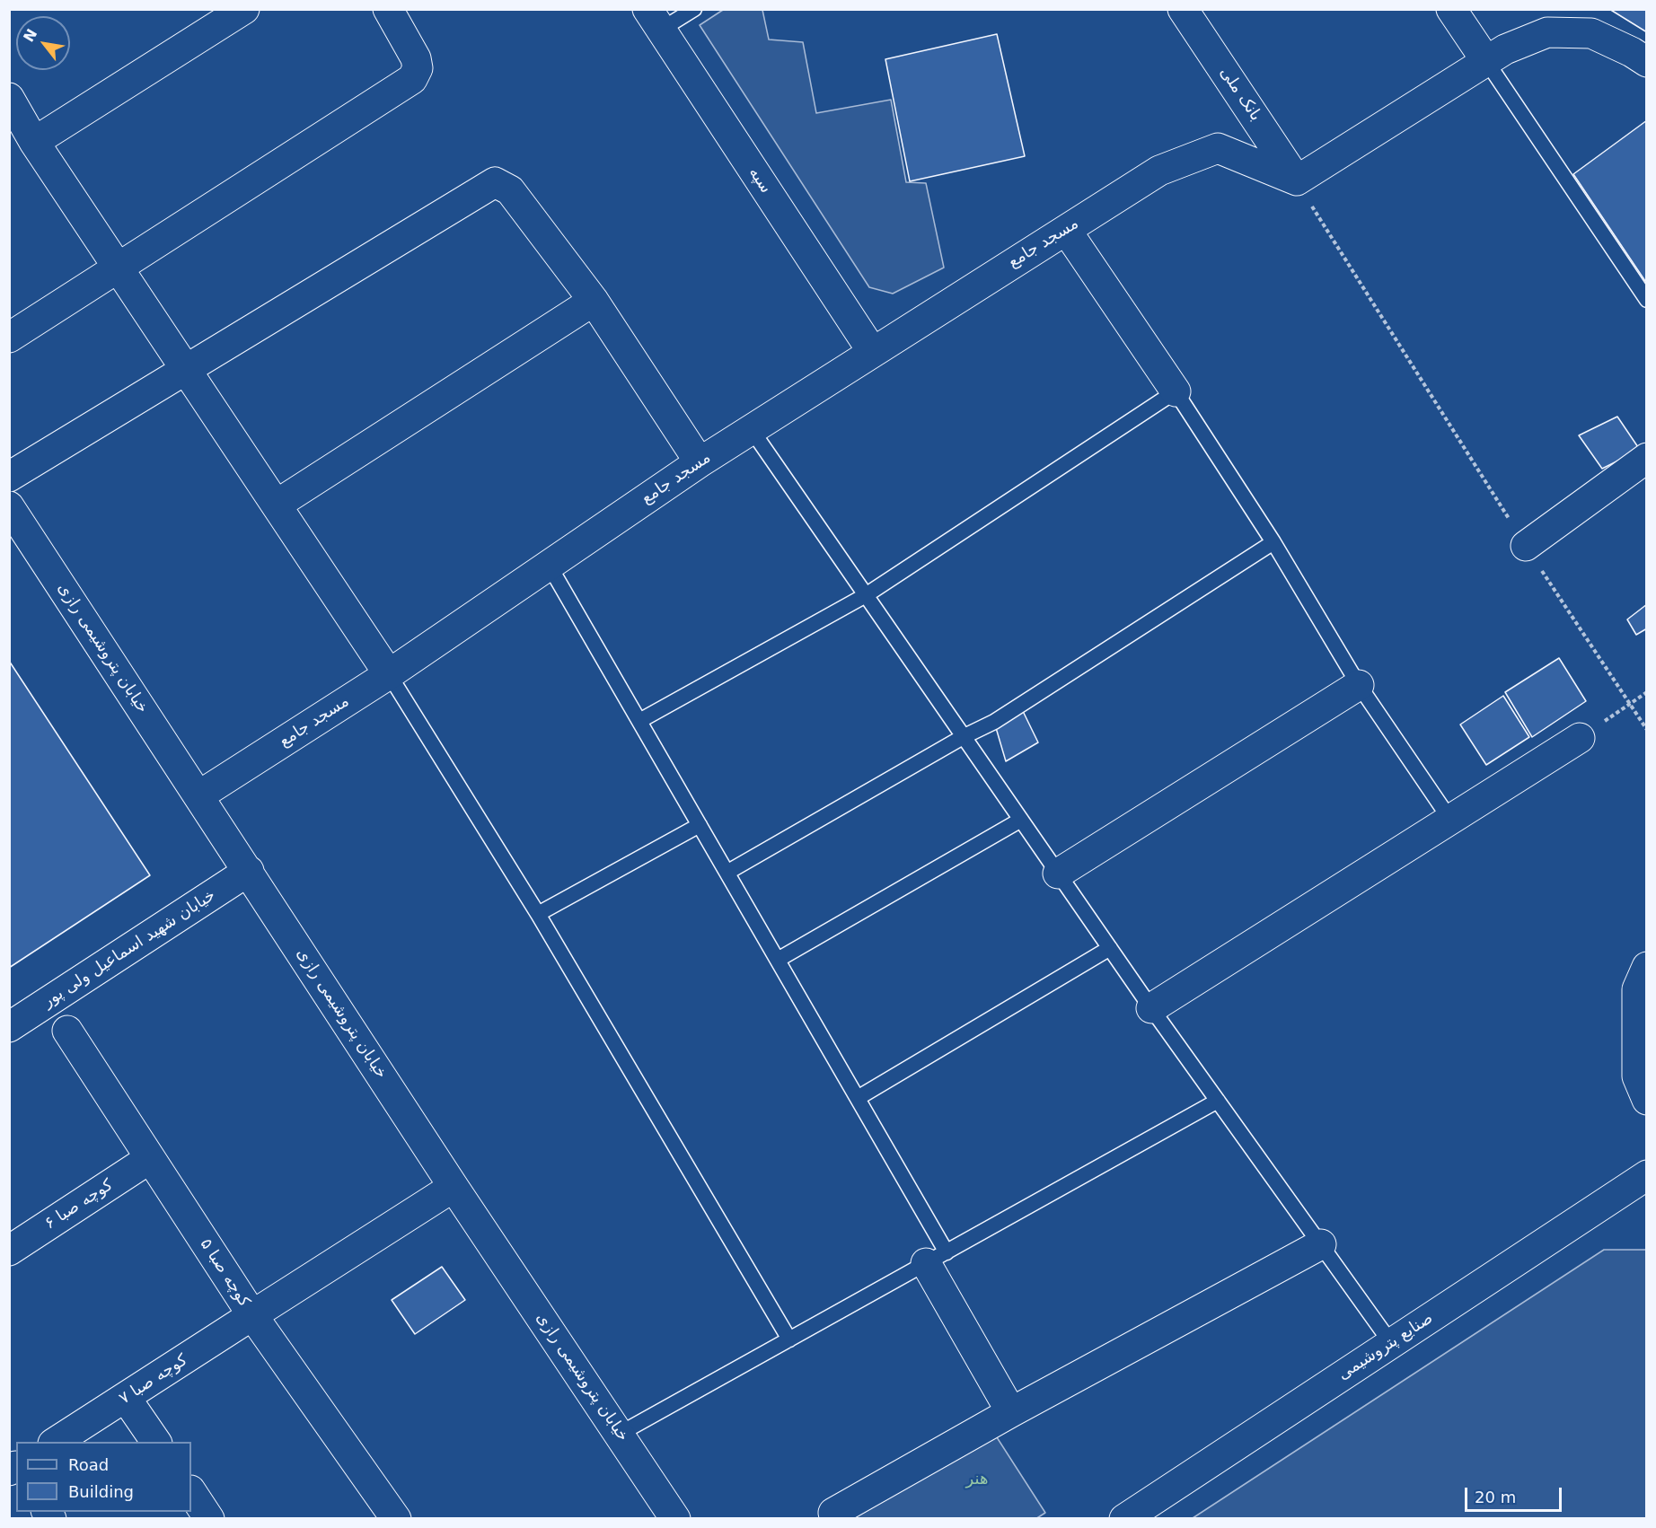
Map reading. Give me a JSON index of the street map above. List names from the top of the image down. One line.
{"streets":{"street":["بانک ملی","سپه","مسجد جامع","خیابان پتروشیمی رازی","خیابان شهید اسماعیل ولی پور","کوچه صبا ۶","کوچه صبا ۵","صنایع پتروشیمی","کوچه صبا ۷"]},"crossings":[["بانک ملی","مسجد جامع"],["سپه","مسجد جامع"],["مسجد جامع","خیابان پتروشیمی رازی"],["خیابان پتروشیمی رازی","خیابان شهید اسماعیل ولی پور"],["خیابان پتروشیمی رازی","کوچه صبا ۵"],["کوچه صبا ۶","کوچه صبا ۵"],["کوچه صبا ۵","کوچه صبا ۷"]],"parks":["هنر"],"legend":["Road","Building"],"scale_bar":"20 m","north":"top left"}
